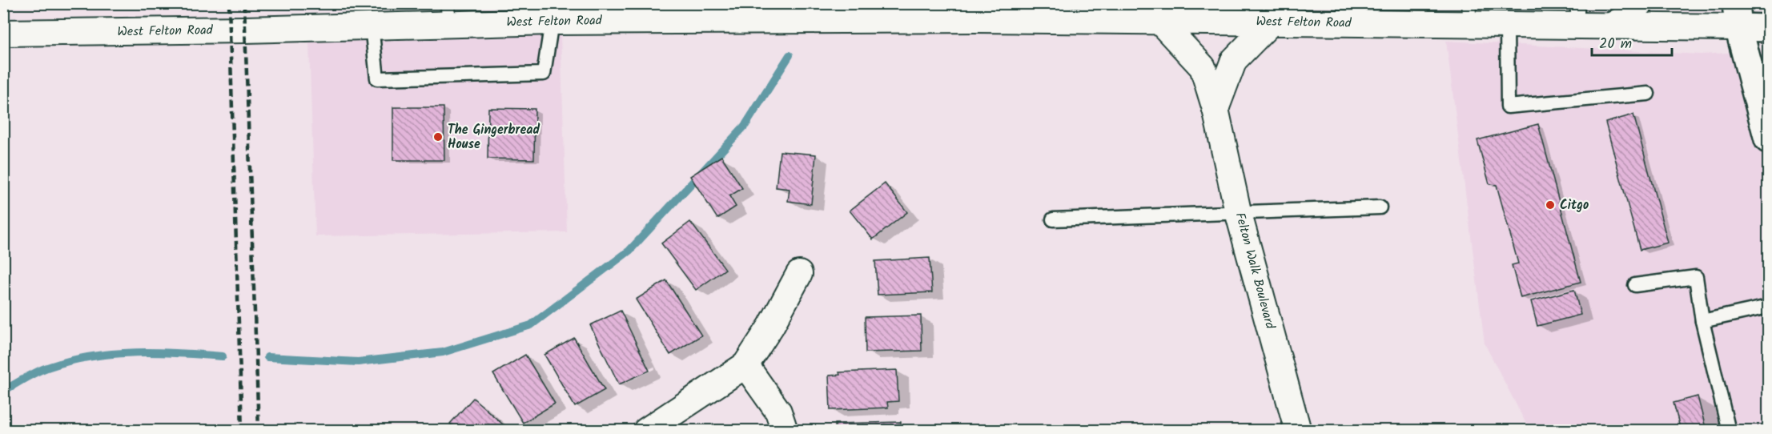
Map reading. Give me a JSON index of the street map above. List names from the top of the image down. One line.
{"streets":{"street":["West Felton Road","Felton Walk Boulevard"]},"crossings":[["West Felton Road","Felton Walk Boulevard"]],"places":["The Gingerbread House","Citgo"],"scale_bar":"20 m"}
